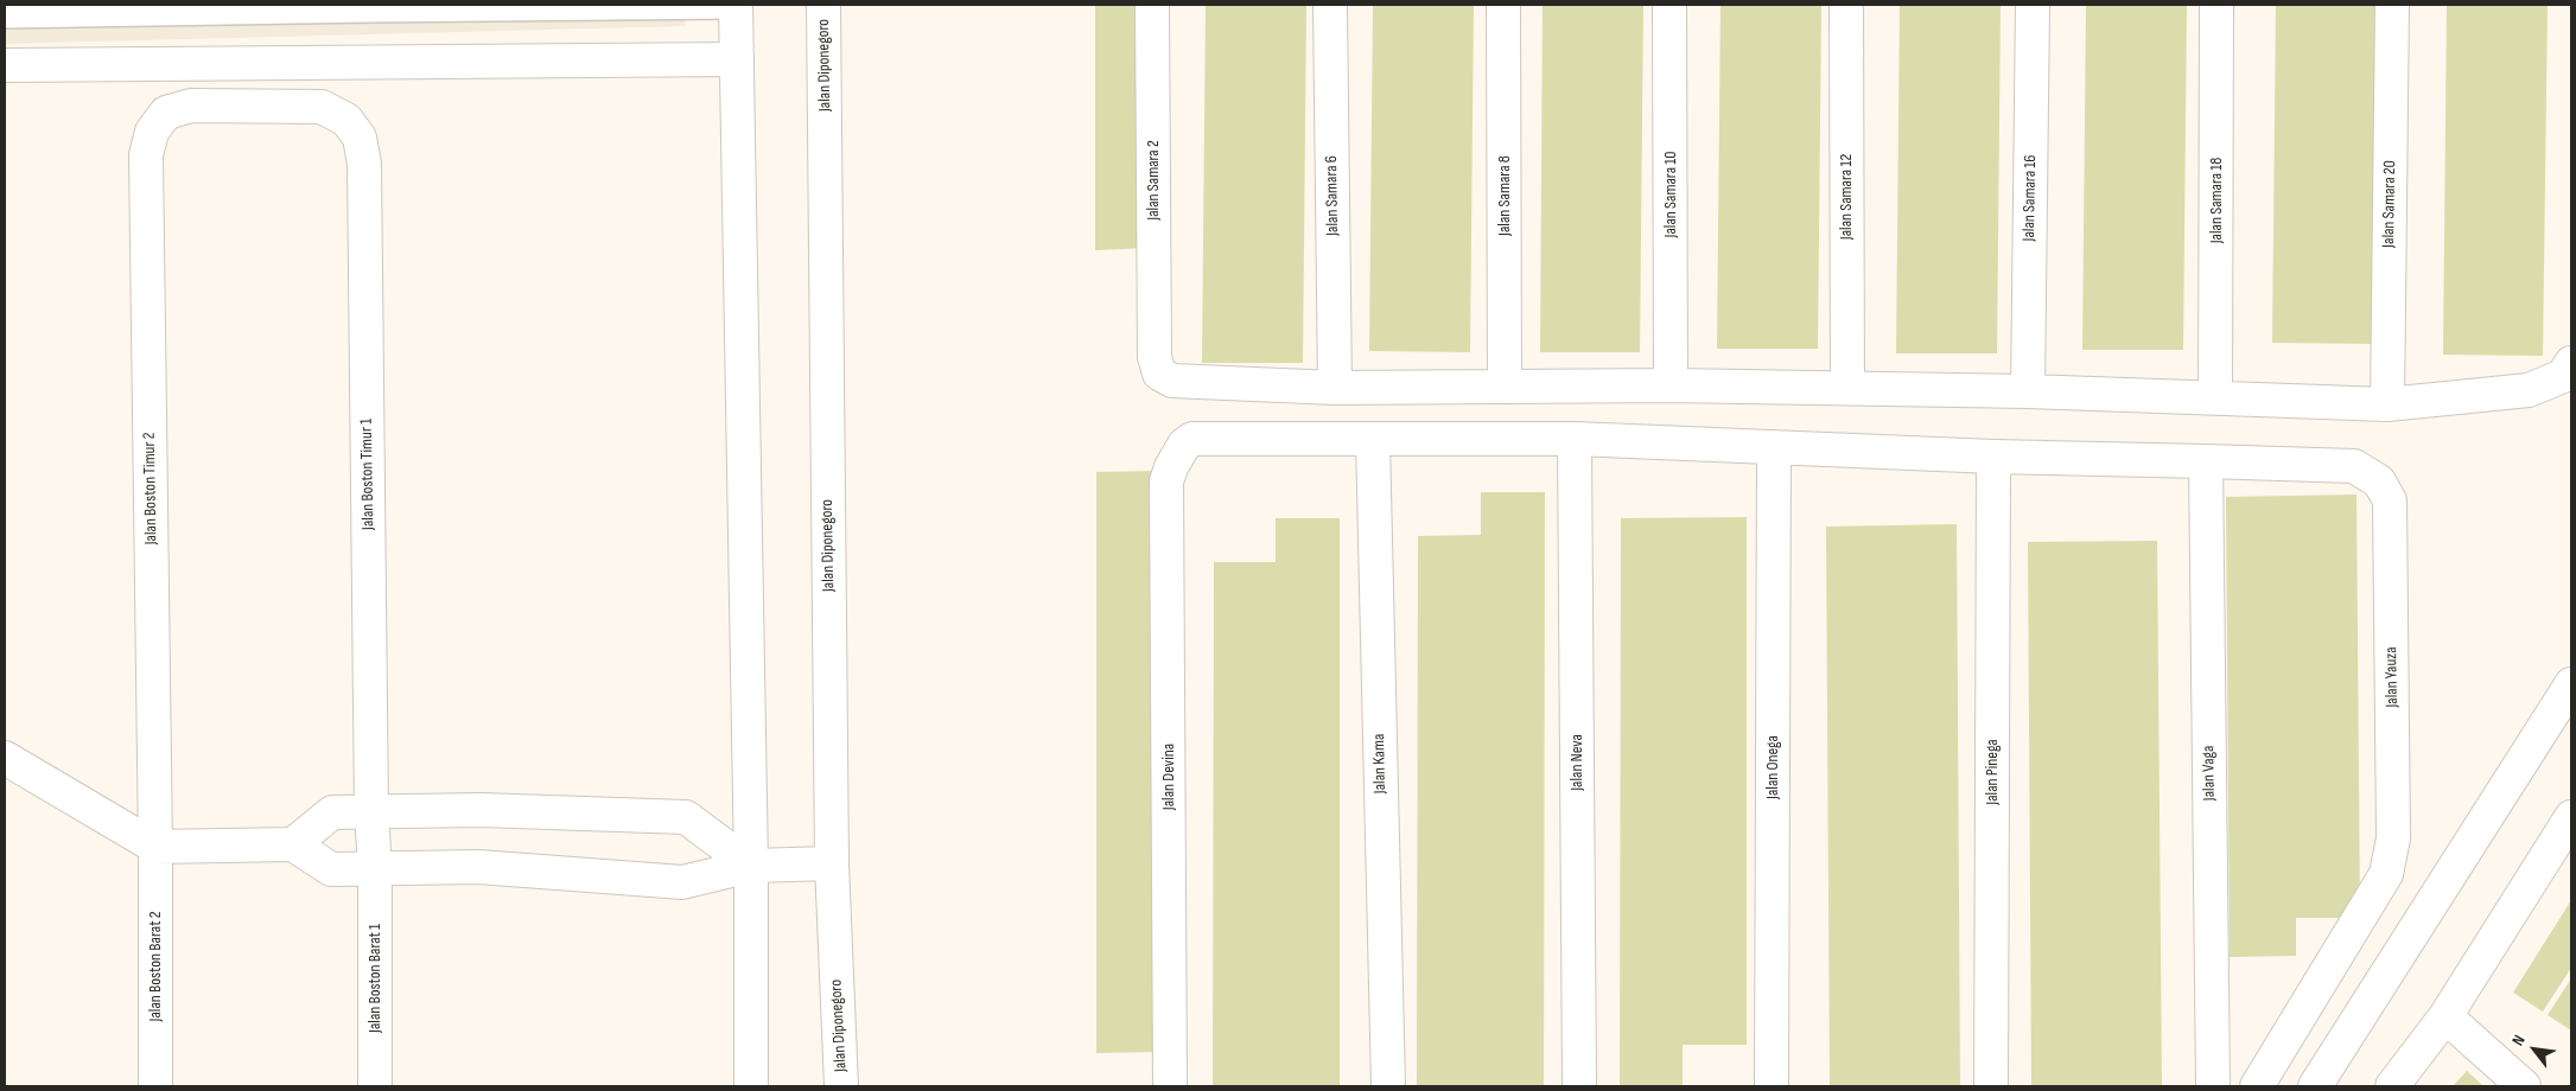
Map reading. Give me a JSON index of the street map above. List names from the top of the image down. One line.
{"streets":{"street":["Jalan Diponegoro","Jalan Samara 2","Jalan Samara 10","Jalan Samara 6","Jalan Samara 8","Jalan Samara 12","Jalan Samara 16","Jalan Samara 18","Jalan Samara 20","Jalan Boston Timur 1","Jalan Boston Timur 2","Jalan Yauza","Jalan Neva","Jalan Kama","Jalan Onega","Jalan Pinega","Jalan Vaga","Jalan Devina","Jalan Boston Barat 2","Jalan Boston Barat 1"]},"crossings":[["Jalan Samara 2","Jalan Samara 6"],["Jalan Boston Timur 1","Jalan Boston Timur 2"],["Jalan Boston Timur 1","Jalan Boston Barat 1"],["Jalan Boston Timur 2","Jalan Boston Barat 2"],["Jalan Yauza","Jalan Vaga"],["Jalan Kama","Jalan Devina"]],"north":"top left"}
